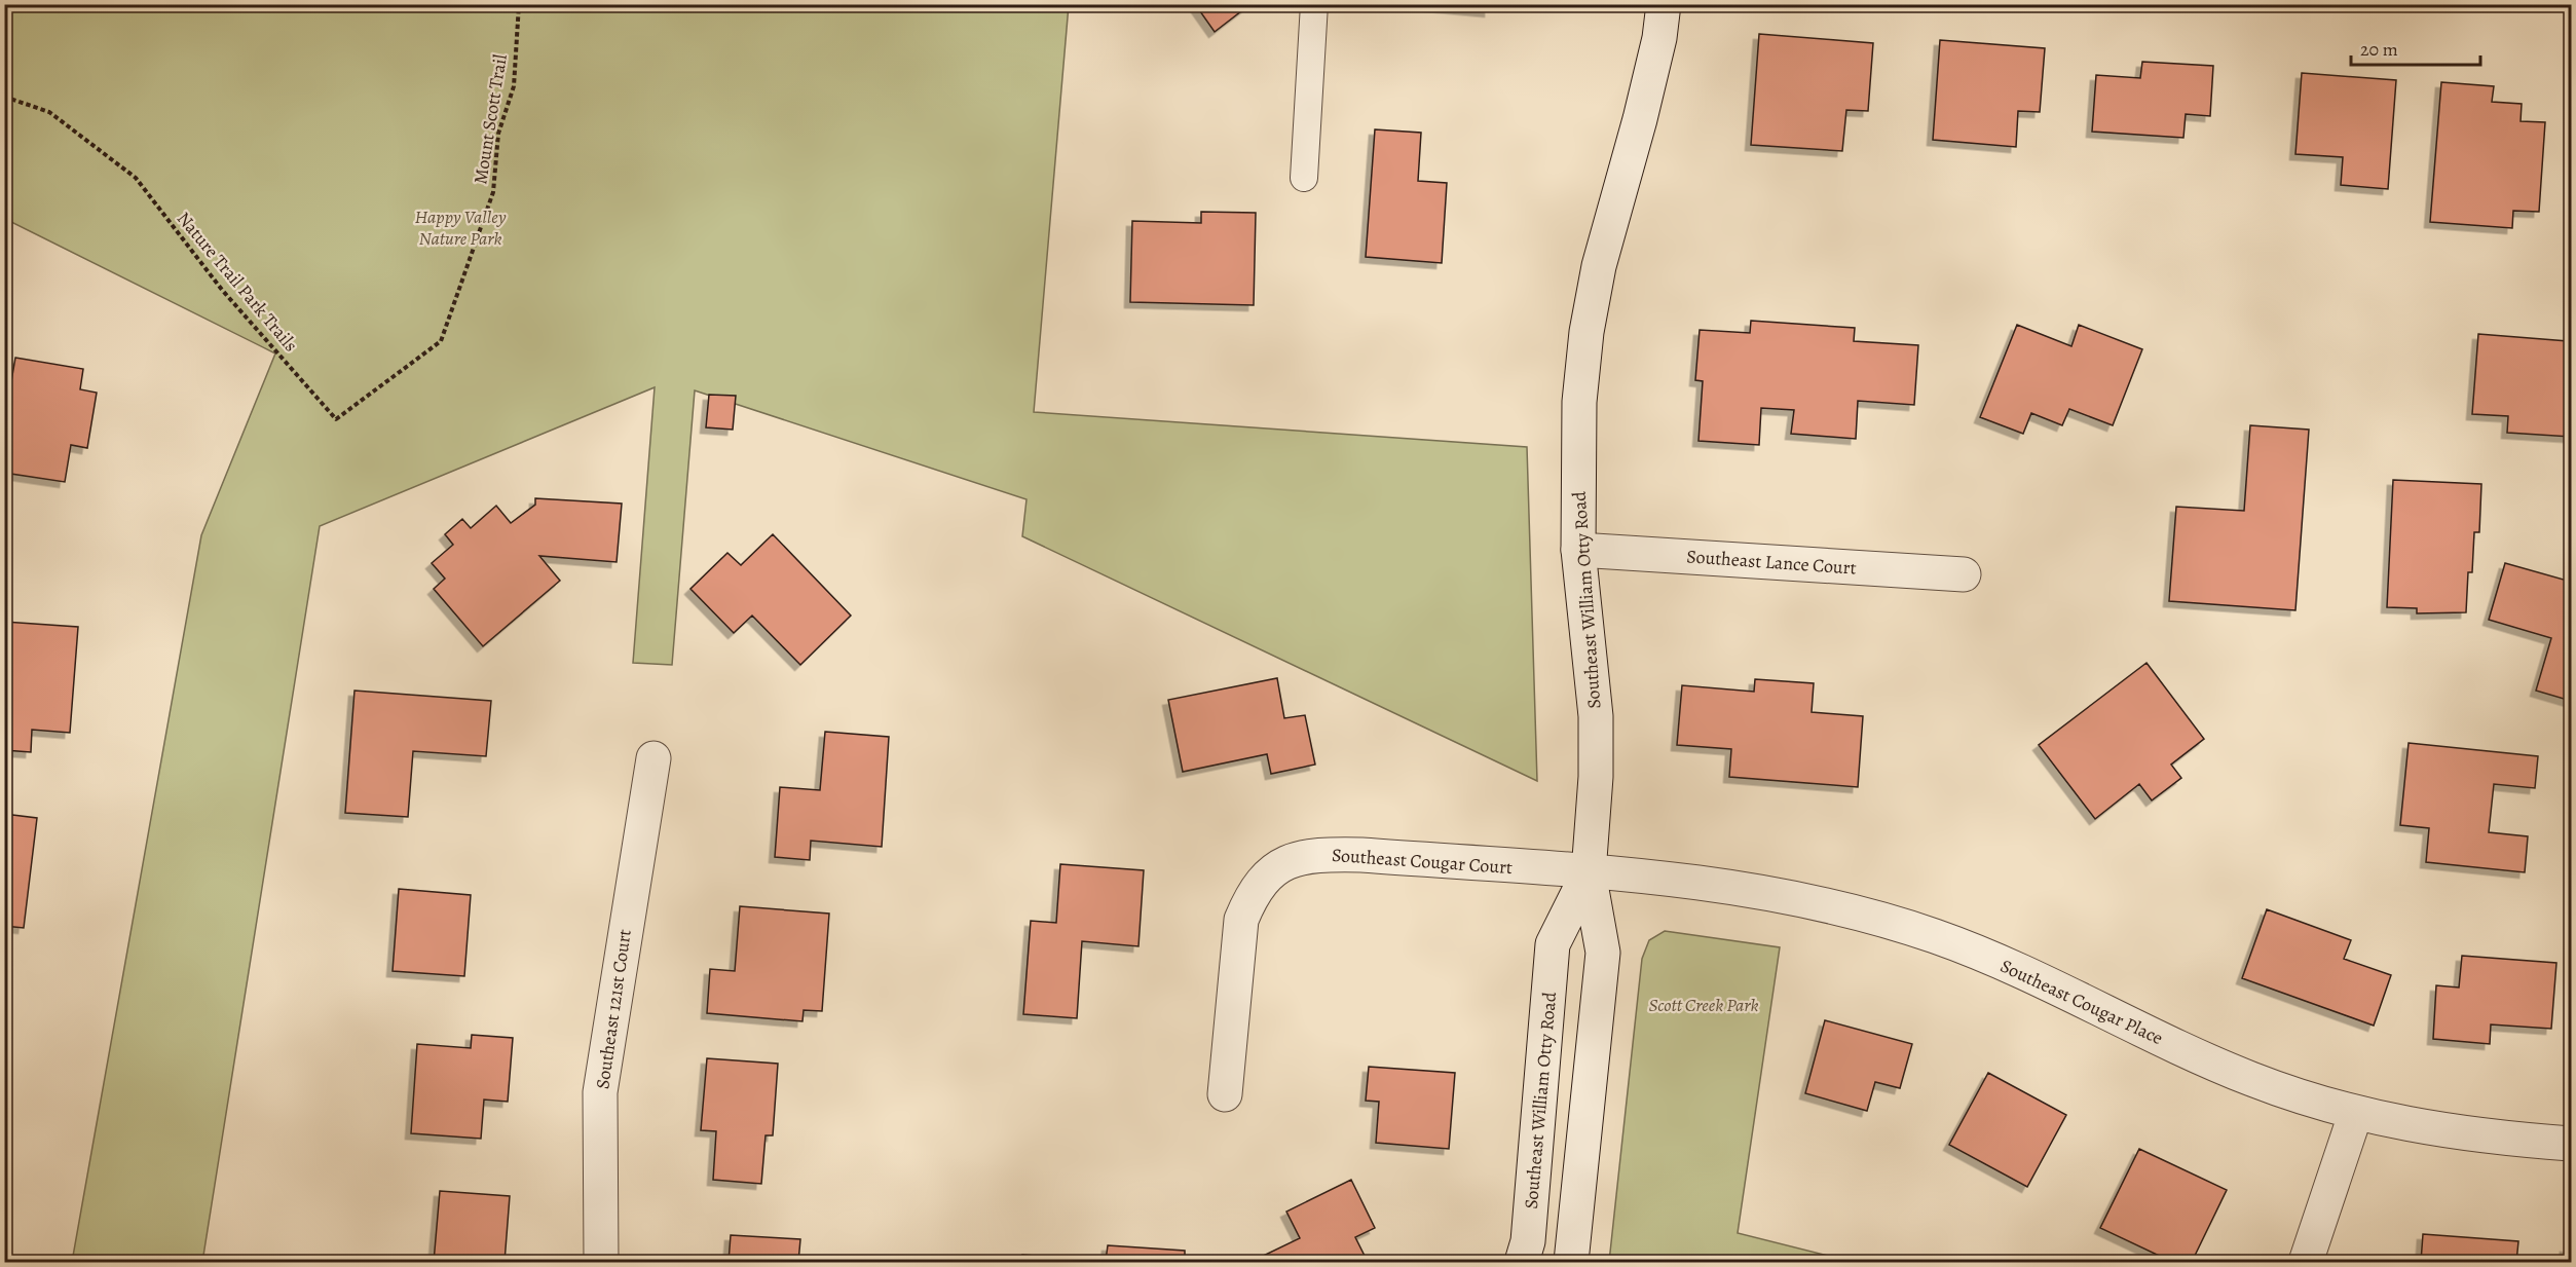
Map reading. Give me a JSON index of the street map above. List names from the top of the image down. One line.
{"streets":{"street":["Southeast Lance Court","Southeast William Otty Road","Southeast Cougar Court","Southeast Cougar Place","Southeast 121st Court"],"path":["Mount Scott Trail","Nature Trail Park Trails"]},"crossings":[["Mount Scott Trail","Nature Trail Park Trails"],["Southeast Lance Court","Southeast William Otty Road"],["Southeast William Otty Road","Southeast Cougar Court"],["Southeast William Otty Road","Southeast Cougar Place"],["Southeast Cougar Court","Southeast Cougar Place"]],"parks":["Happy Valley Nature Park","Scott Creek Park"],"scale_bar":"20 m"}
